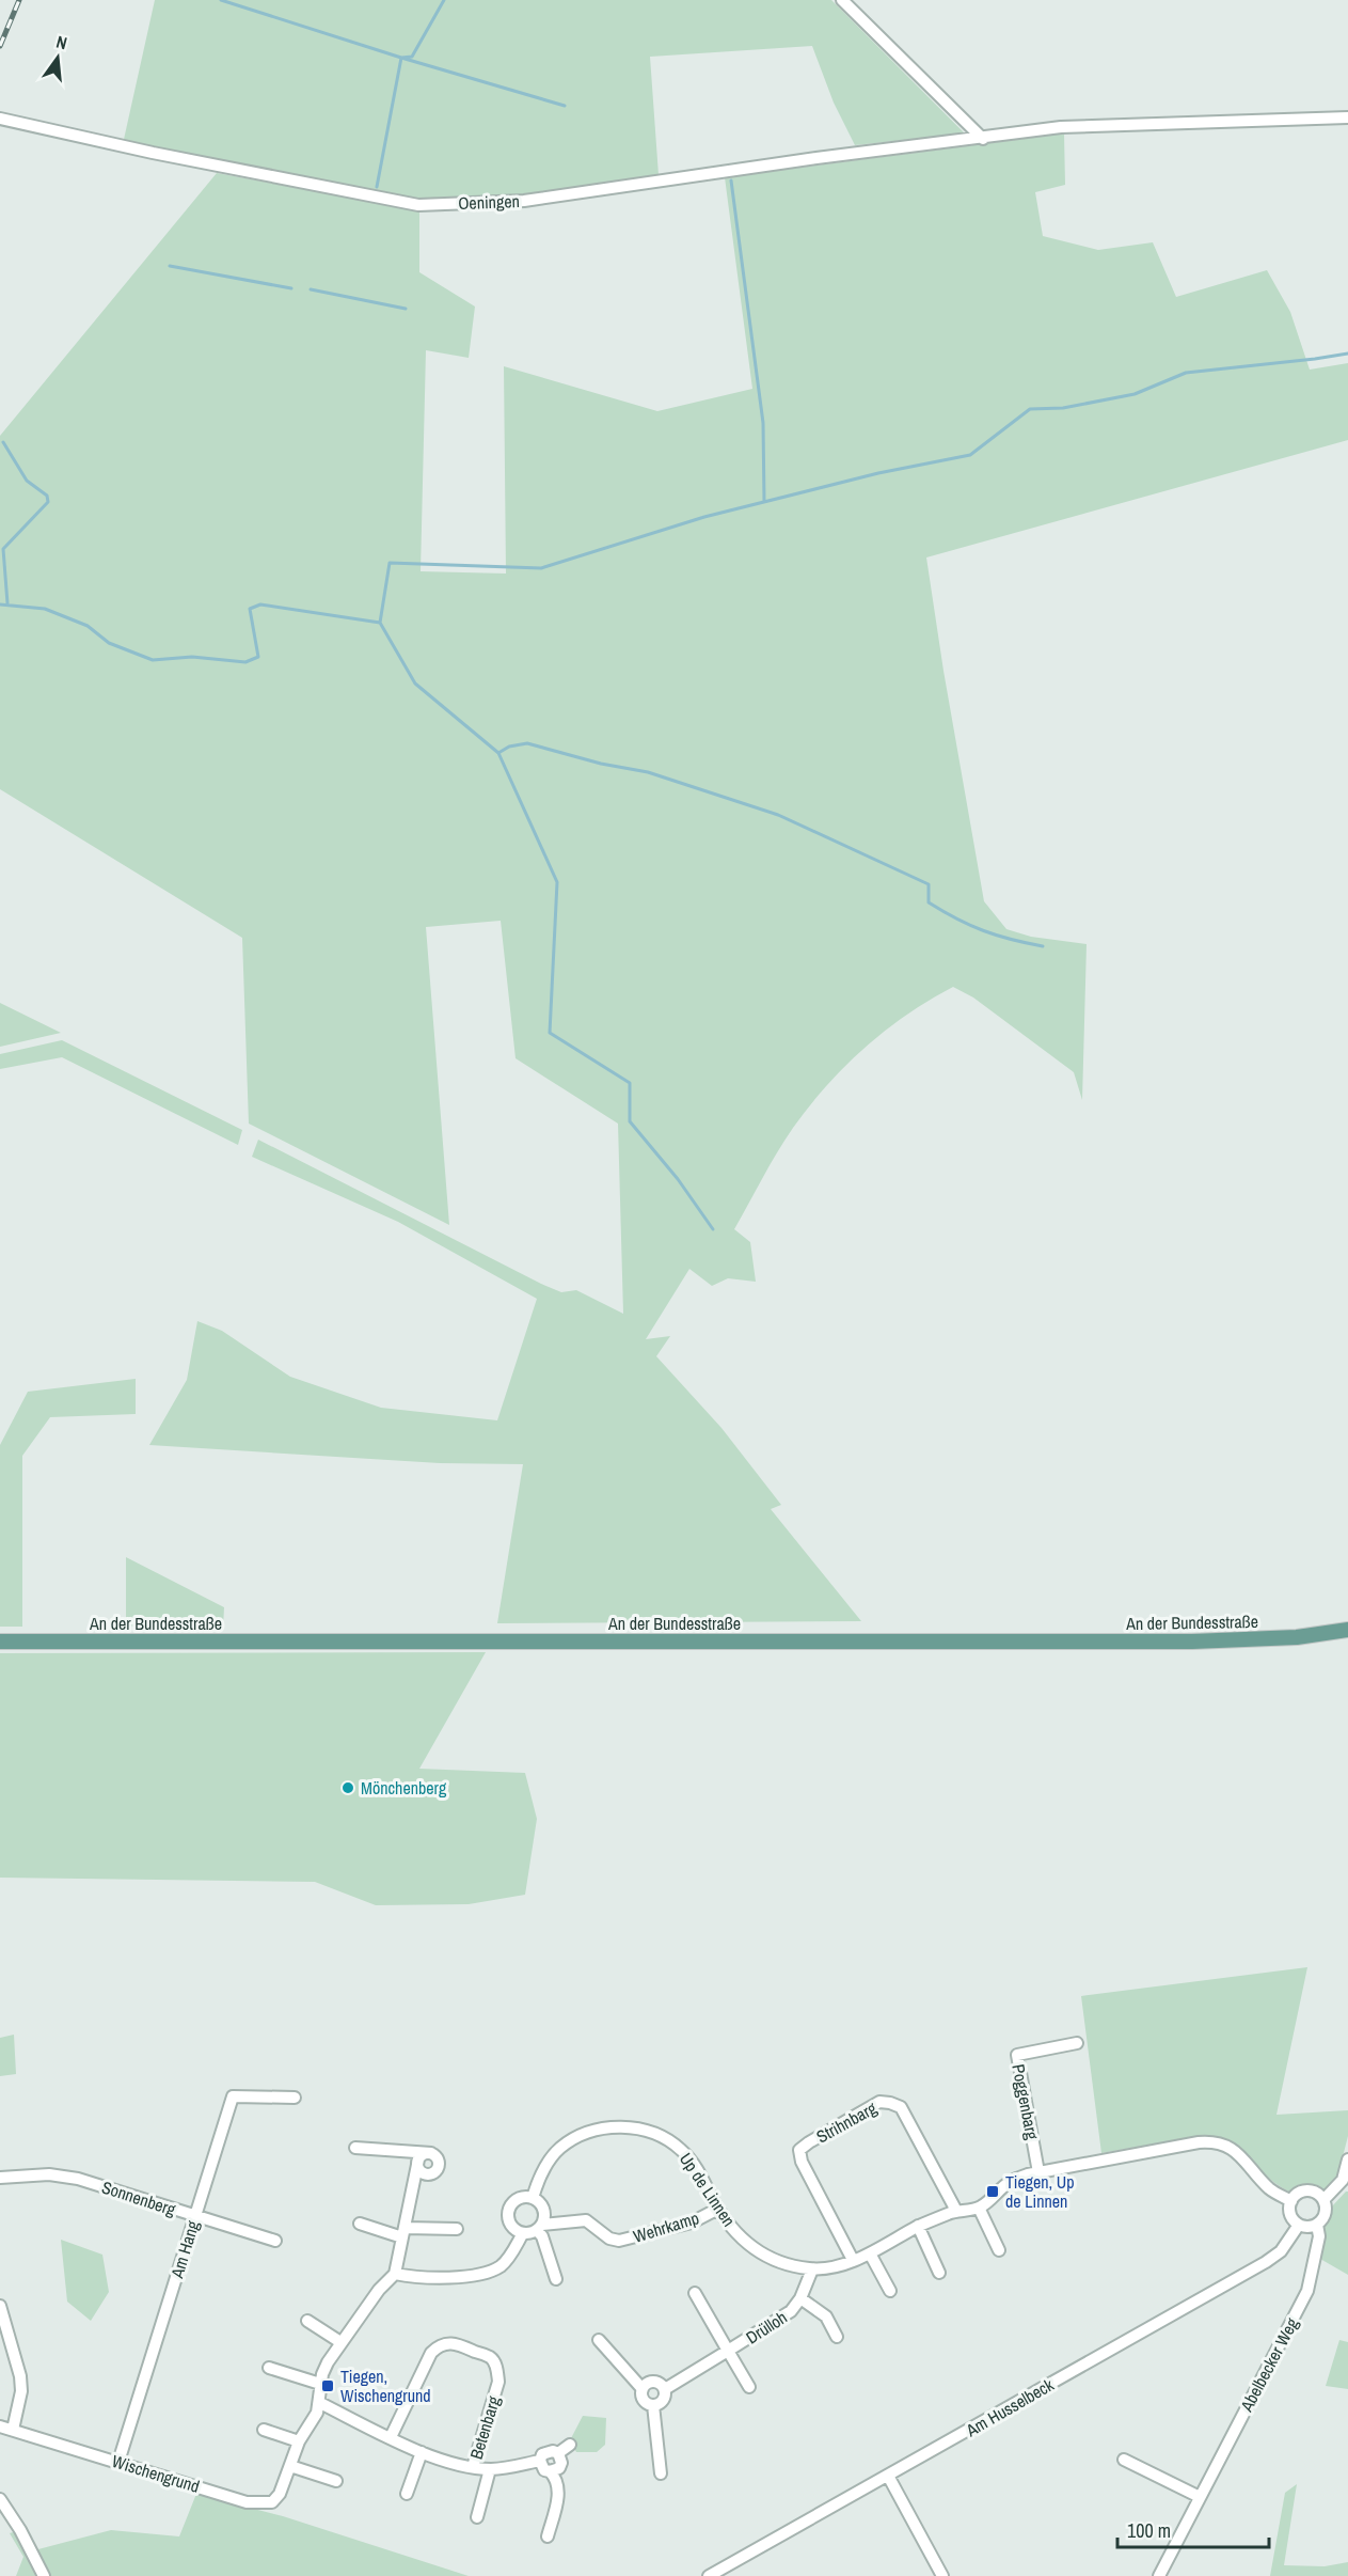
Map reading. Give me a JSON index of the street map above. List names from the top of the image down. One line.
{"streets":{"main road":["An der Bundesstraße"],"street":["Oeningen","Poggenbarg","Strihnbarg","Up de Linnen","Sonnenberg","Wehrkamp","Am Hang","Drülloh","Abelbecker Weg","Am Husselbeck","Betenbarg","Wischengrund"]},"crossings":[["Strihnbarg","Up de Linnen"],["Up de Linnen","Wehrkamp"],["Up de Linnen","Drülloh"],["Sonnenberg","Am Hang"],["Am Hang","Wischengrund"],["Abelbecker Weg","Am Husselbeck"]],"places":{"other":["Mönchenberg"],"transit":["Tiegen, Up de Linnen","Tiegen, Wischengrund"]},"scale_bar":"100 m","north":"top"}
